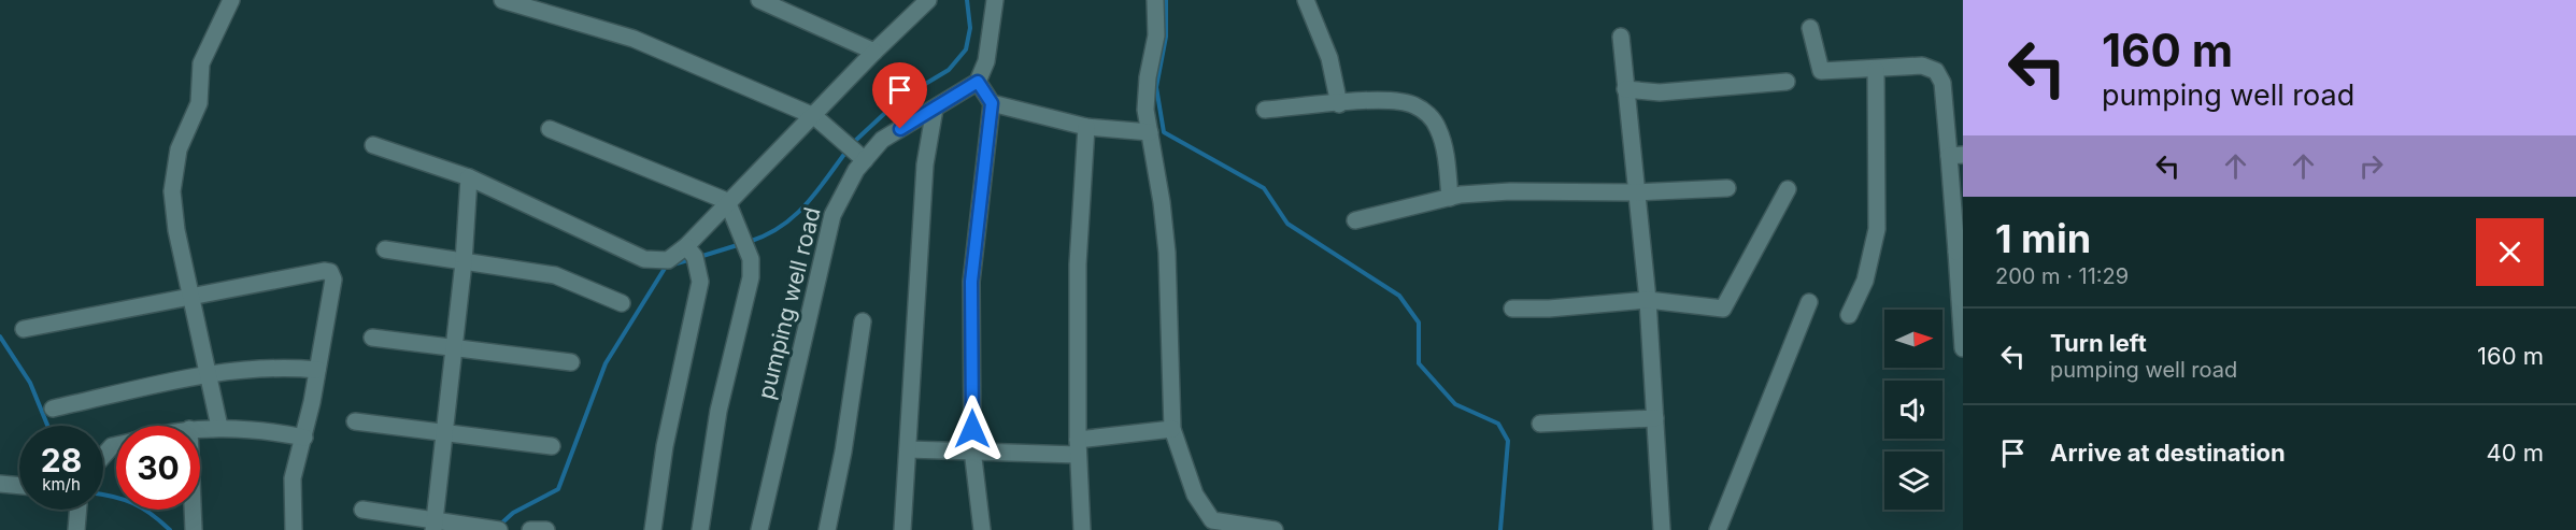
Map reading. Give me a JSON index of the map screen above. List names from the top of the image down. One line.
{"streets":{"street":["pumping well road"]},"north":"right","page":{"turn":["160 m","pumping well road"],"heading":["1 min","200 m · 11:29"],"list":[{"name":"Turn left","note":"pumping well road","value":"160 m"},{"name":"Arrive at destination","value":"40 m"}],"speed":"28 km/h","limit":"30"}}
